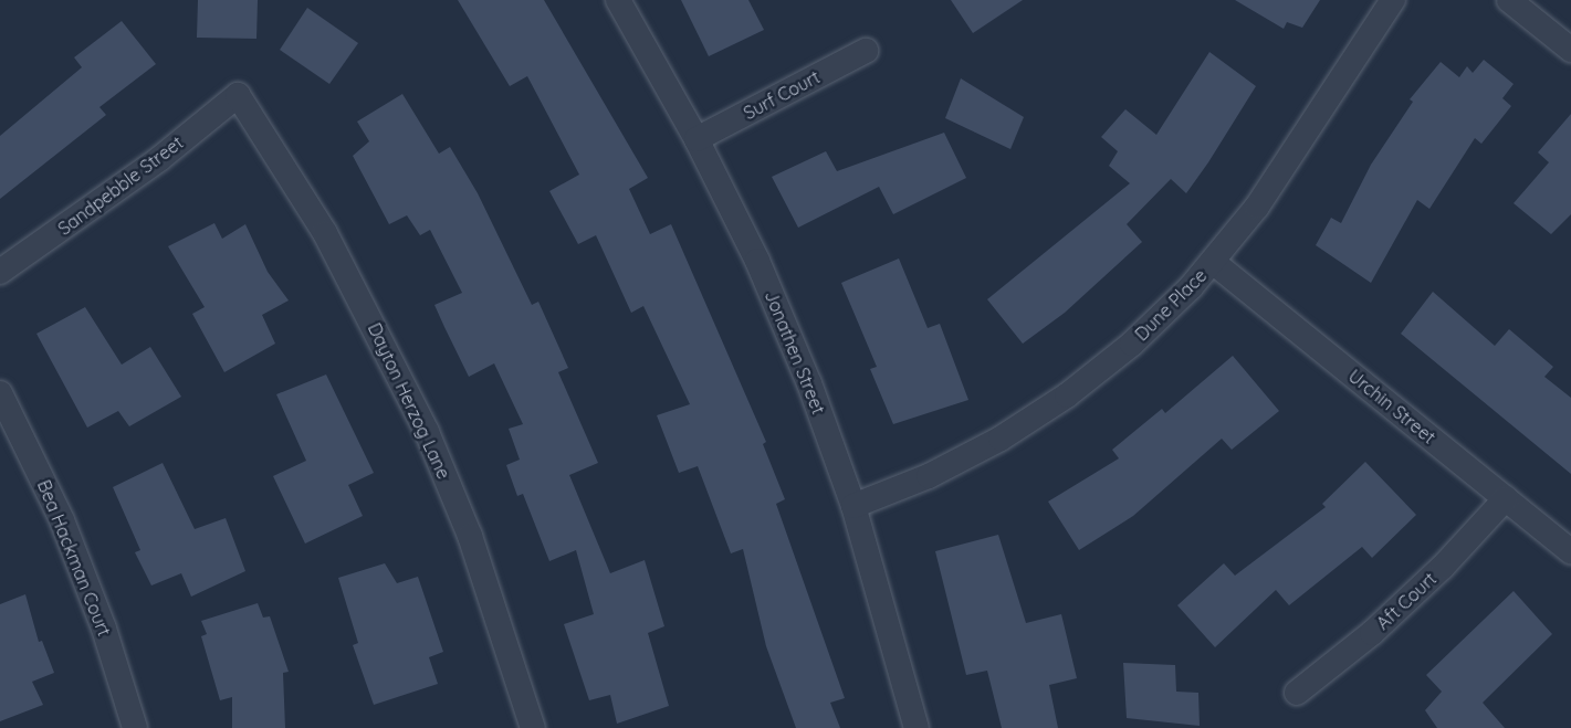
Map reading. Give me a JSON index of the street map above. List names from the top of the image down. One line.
{"streets":{"street":["Surf Court","Sandpebble Street","Dune Place","Jonathen Street","Dayton Herzog Lane","Urchin Street","Bea Hackman Court","Aft Court"]},"crossings":[["Surf Court","Jonathen Street"],["Sandpebble Street","Dayton Herzog Lane"],["Dune Place","Jonathen Street"],["Dune Place","Urchin Street"],["Urchin Street","Aft Court"]]}
